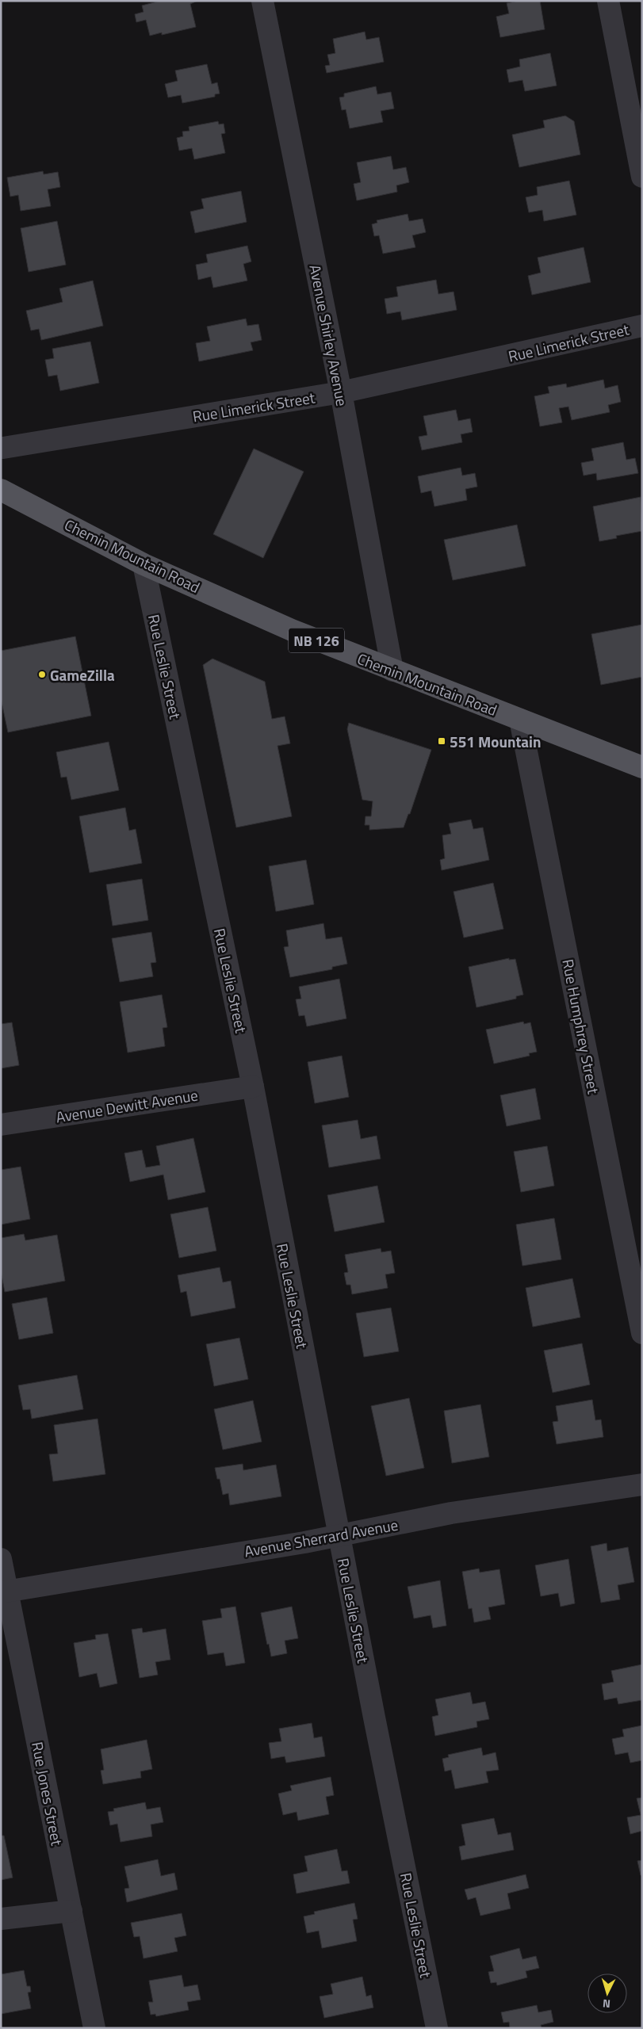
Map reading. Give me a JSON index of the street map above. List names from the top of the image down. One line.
{"streets":{"main road":["Chemin Mountain Road","NB 126"],"street":["Avenue Shirley Avenue","Rue Limerick Street","Rue Leslie Street","Rue Humphrey Street","Avenue Dewitt Avenue","Avenue Sherrard Avenue","Rue Jones Street"]},"crossings":[["Avenue Shirley Avenue","Rue Limerick Street"],["Avenue Shirley Avenue","Chemin Mountain Road"],["Chemin Mountain Road","Rue Leslie Street"],["Chemin Mountain Road","Rue Humphrey Street"],["Rue Leslie Street","Avenue Dewitt Avenue"],["Rue Leslie Street","Avenue Sherrard Avenue"],["Avenue Sherrard Avenue","Rue Jones Street"]],"places":{"other":["GameZilla"],"transit":["551 Mountain"]},"north":"bottom"}
